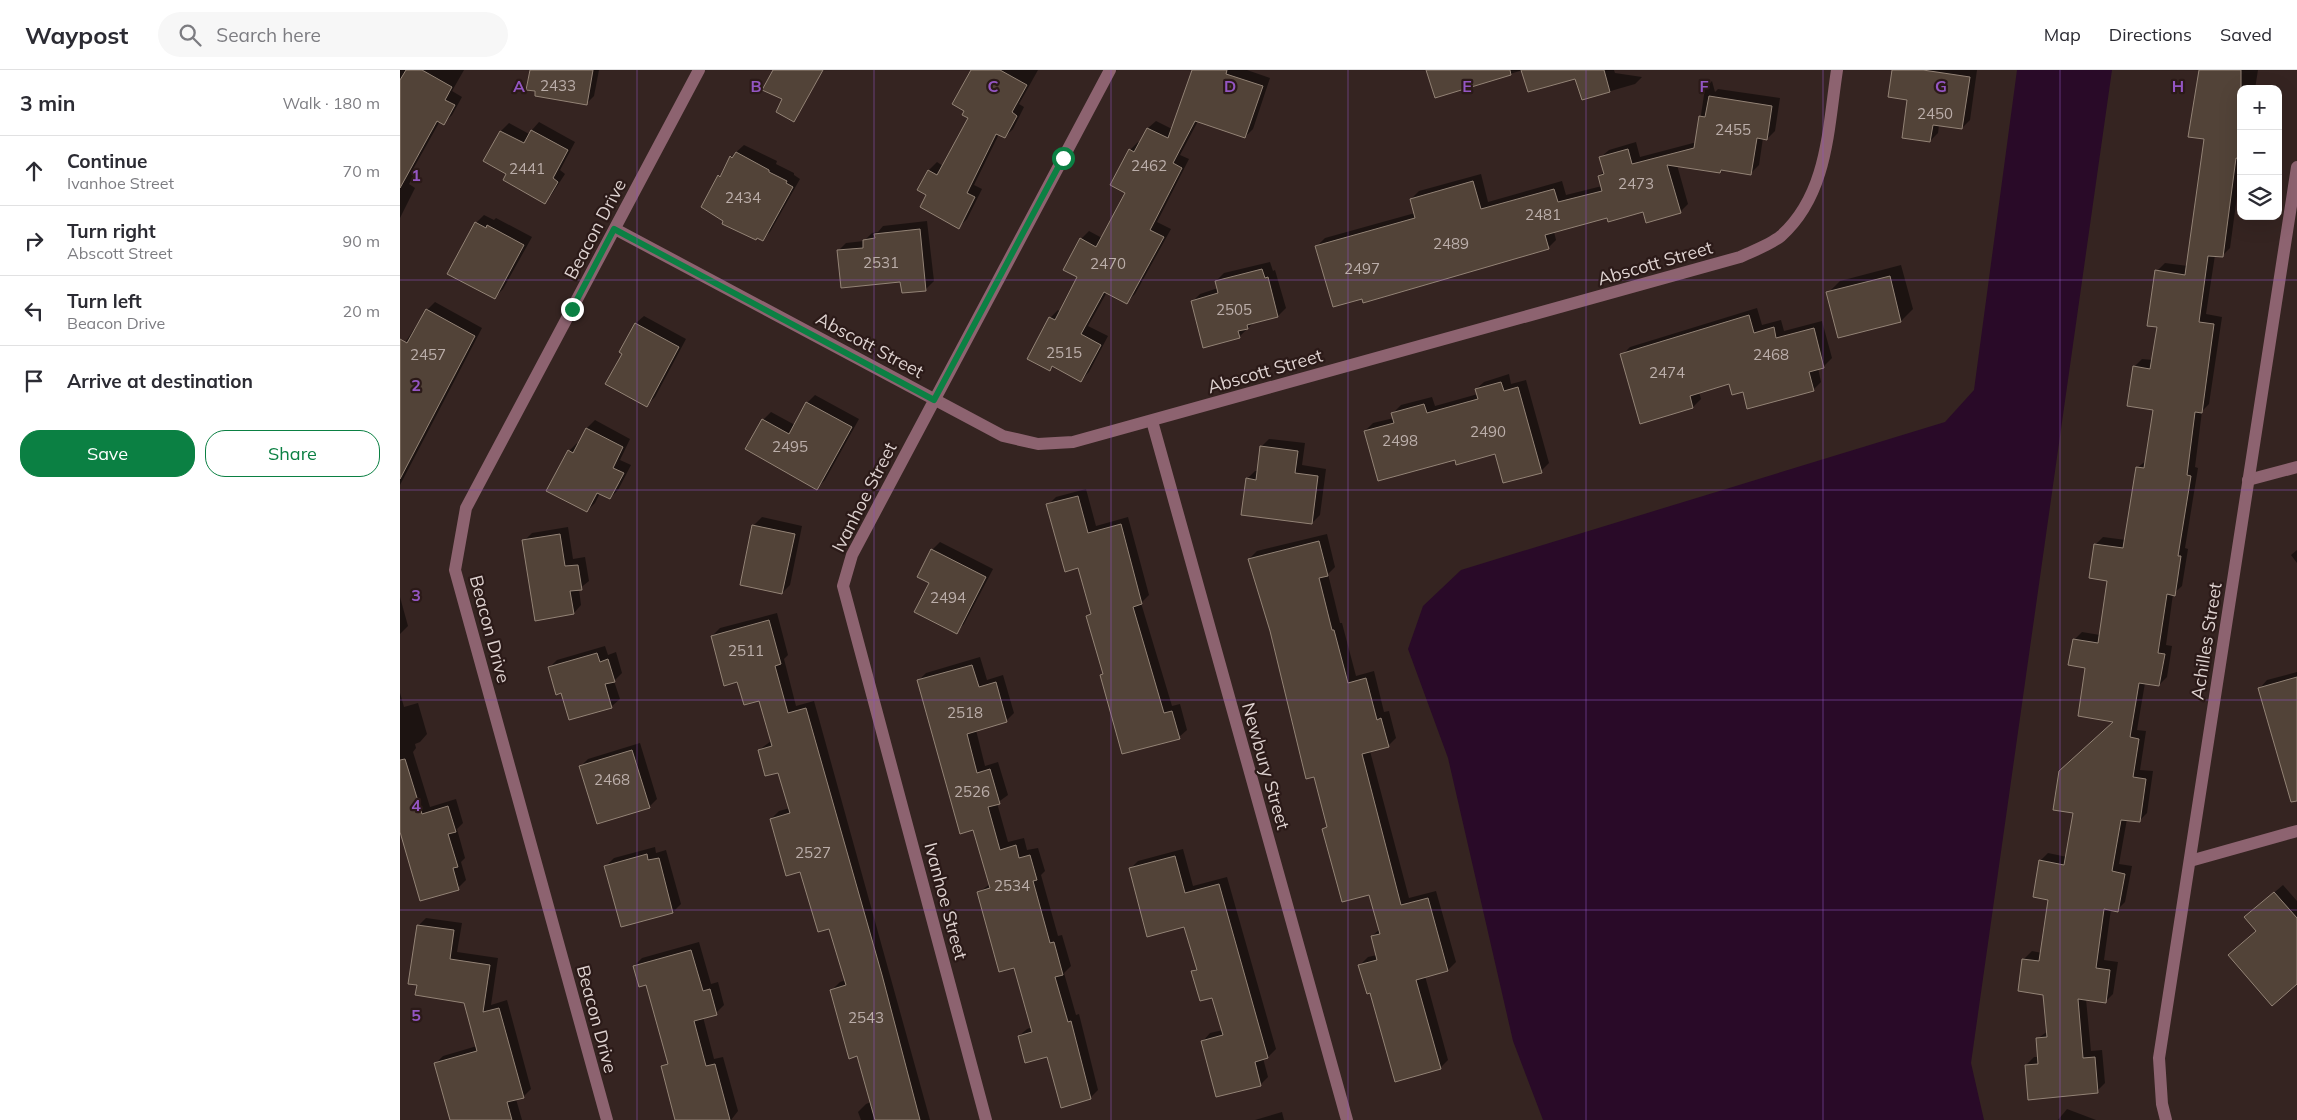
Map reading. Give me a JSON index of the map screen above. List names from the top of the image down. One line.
{"streets":{"street":["Beacon Drive","Abscott Street","Ivanhoe Street","Achilles Street","Newbury Street"]},"crossings":[["Beacon Drive","Abscott Street"],["Abscott Street","Ivanhoe Street"],["Abscott Street","Newbury Street"]],"house_numbers":["2433","2450","2455","2462","2441","2473","2434","2481","2489","2531","2470","2497","2505","2515","2457","2468","2474","2490","2498","2495","2494","2511","2518","2468","2526","2527","2534","2543"],"page":{"header":"Waypost","search":"Search here","nav":["Map","Directions","Saved"],"heading":["3 min","Walk · 180 m"],"map_buttons":["+","−"],"list":[["Continue","Ivanhoe Street","70 m"],["Turn right","Abscott Street","90 m"],["Turn left","Beacon Drive","20 m"],"Arrive at destination"],"buttons":["Save","Share"]},"grid":{"columns":["A","B","C","D","E","F","G","H"],"rows":["1","2","3","4","5"]}}
